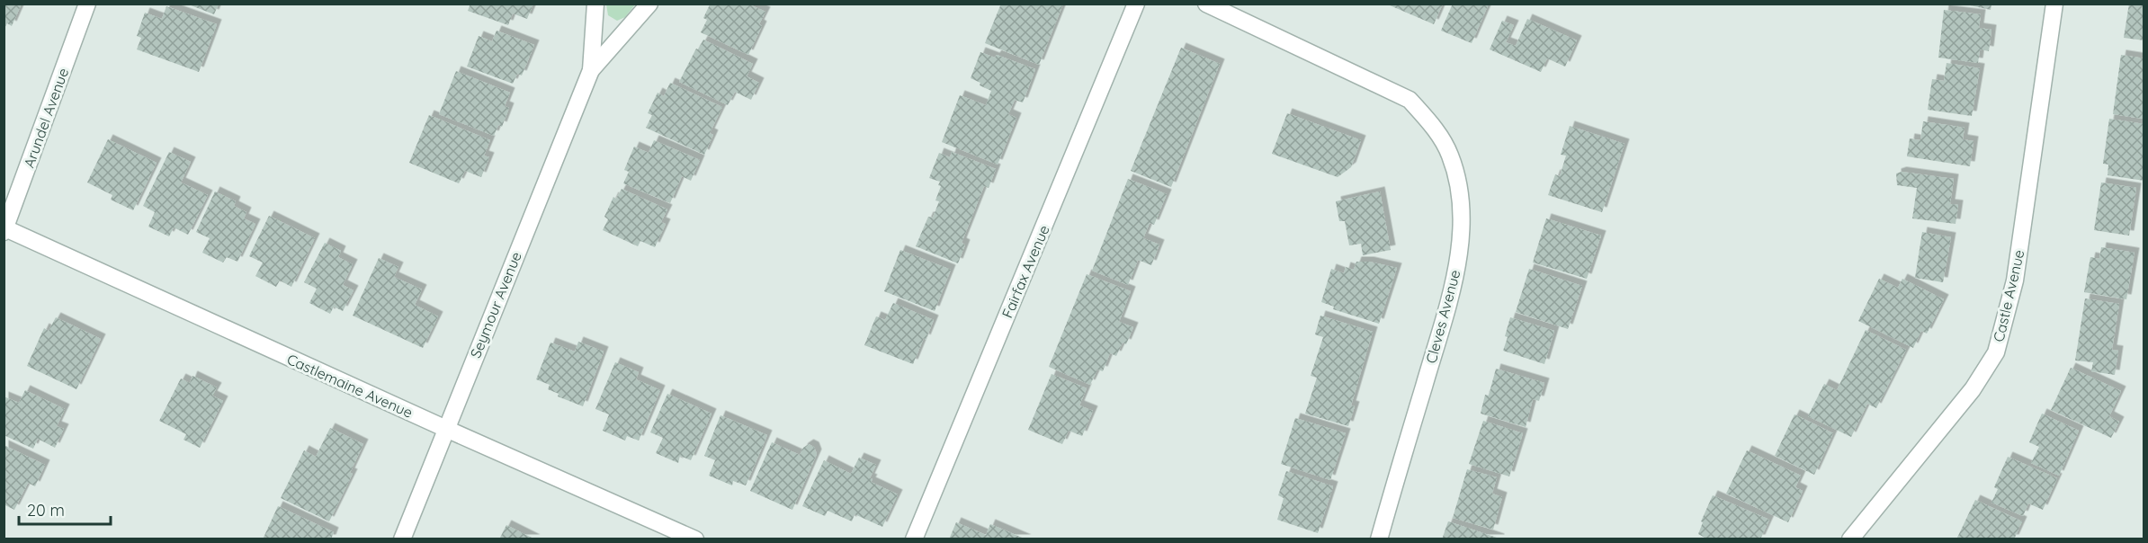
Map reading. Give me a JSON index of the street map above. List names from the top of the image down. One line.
{"streets":{"street":["Arundel Avenue","Fairfax Avenue","Castle Avenue","Seymour Avenue","Cleves Avenue","Castlemaine Avenue"]},"crossings":[["Arundel Avenue","Castlemaine Avenue"],["Seymour Avenue","Castlemaine Avenue"]],"scale_bar":"20 m"}
